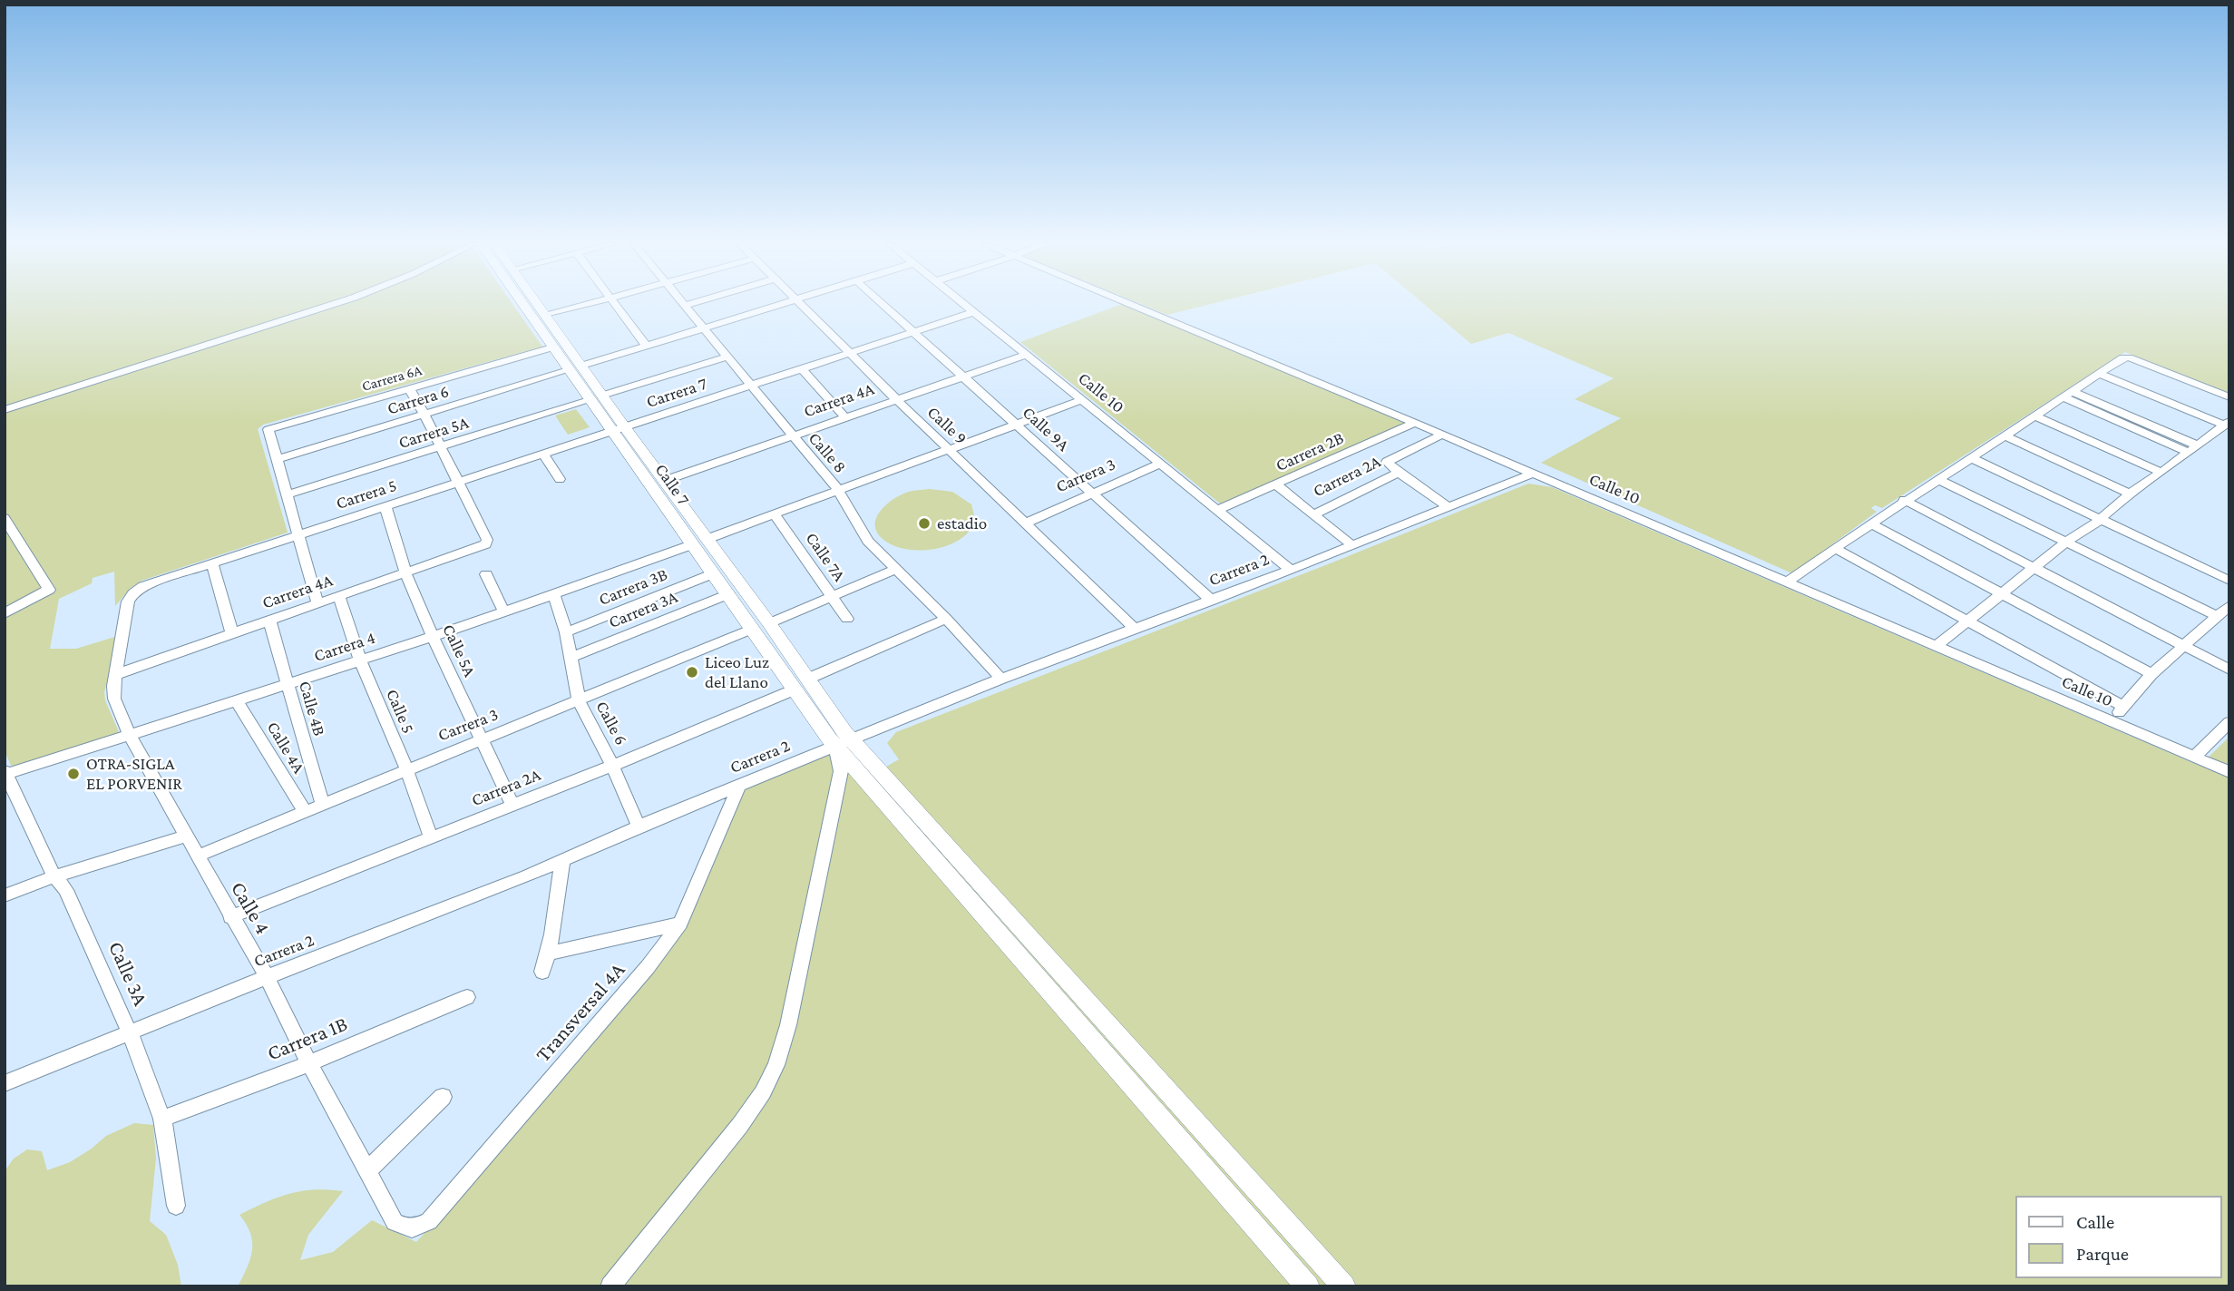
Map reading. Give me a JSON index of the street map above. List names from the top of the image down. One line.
{"streets":{"main road":["Calle 7"],"street":["Carrera 6A","Carrera 7","Calle 10","Carrera 6","Carrera 4A","Calle 9","Calle 9A","Carrera 5A","Carrera 2B","Calle 8","Carrera 3","Carrera 2A","Carrera 5","Calle 7A","Carrera 2","Carrera 3B","Carrera 3A","Carrera 4","Calle 5A","Calle 4B","Calle 5","Calle 6","Calle 4A","Calle 4","Calle 3A","Transversal 4A","Carrera 1B"]},"crossings":[["Carrera 6A","Carrera 6"],["Carrera 6A","Calle 7"],["Carrera 7","Calle 8"],["Carrera 7","Calle 7"],["Carrera 7","Carrera 5"],["Calle 10","Carrera 4A"],["Calle 10","Carrera 2B"],["Calle 10","Carrera 3"],["Calle 10","Carrera 2"],["Carrera 6","Calle 8"],["Carrera 6","Calle 7"],["Carrera 4A","Calle 9"],["Carrera 4A","Calle 9A"],["Carrera 4A","Calle 8"],["Carrera 4A","Calle 7"],["Carrera 4A","Carrera 5"],["Carrera 4A","Calle 5A"],["Carrera 4A","Calle 4B"],["Carrera 4A","Calle 5"],["Carrera 4A","Calle 4"],["Calle 9","Carrera 3"],["Calle 9","Carrera 2"],["Calle 9A","Carrera 3"],["Calle 9A","Carrera 2"],["Carrera 5A","Calle 8"],["Carrera 5A","Calle 7"],["Calle 8","Carrera 2"],["Carrera 3","Calle 7"],["Carrera 3","Calle 5A"],["Carrera 3","Calle 4B"],["Carrera 3","Calle 5"],["Carrera 3","Calle 6"],["Carrera 3","Calle 4A"],["Carrera 3","Calle 4"],["Carrera 2A","Calle 7"],["Carrera 2A","Calle 5A"],["Carrera 2A","Calle 5"],["Carrera 2A","Calle 6"],["Carrera 2A","Calle 4"],["Calle 7","Carrera 5"],["Calle 7","Carrera 2"],["Calle 7","Carrera 3B"],["Calle 7","Carrera 3A"],["Calle 7","Carrera 4"],["Carrera 5","Calle 5A"],["Carrera 5","Calle 4"],["Carrera 2","Calle 6"],["Carrera 2","Calle 4"],["Carrera 2","Calle 3A"],["Carrera 2","Transversal 4A"],["Carrera 3B","Calle 6"],["Carrera 3A","Calle 6"],["Carrera 4","Calle 5A"],["Carrera 4","Calle 4B"],["Carrera 4","Calle 5"],["Carrera 4","Calle 6"],["Carrera 4","Calle 4A"],["Carrera 4","Calle 4"],["Carrera 4","Calle 3A"],["Calle 4","Transversal 4A"],["Calle 4","Carrera 1B"],["Calle 3A","Carrera 1B"]],"places":["estadio","Liceo Luz del Llano","OTRA-SIGLA EL PORVENIR"],"legend":["Calle","Parque"]}
